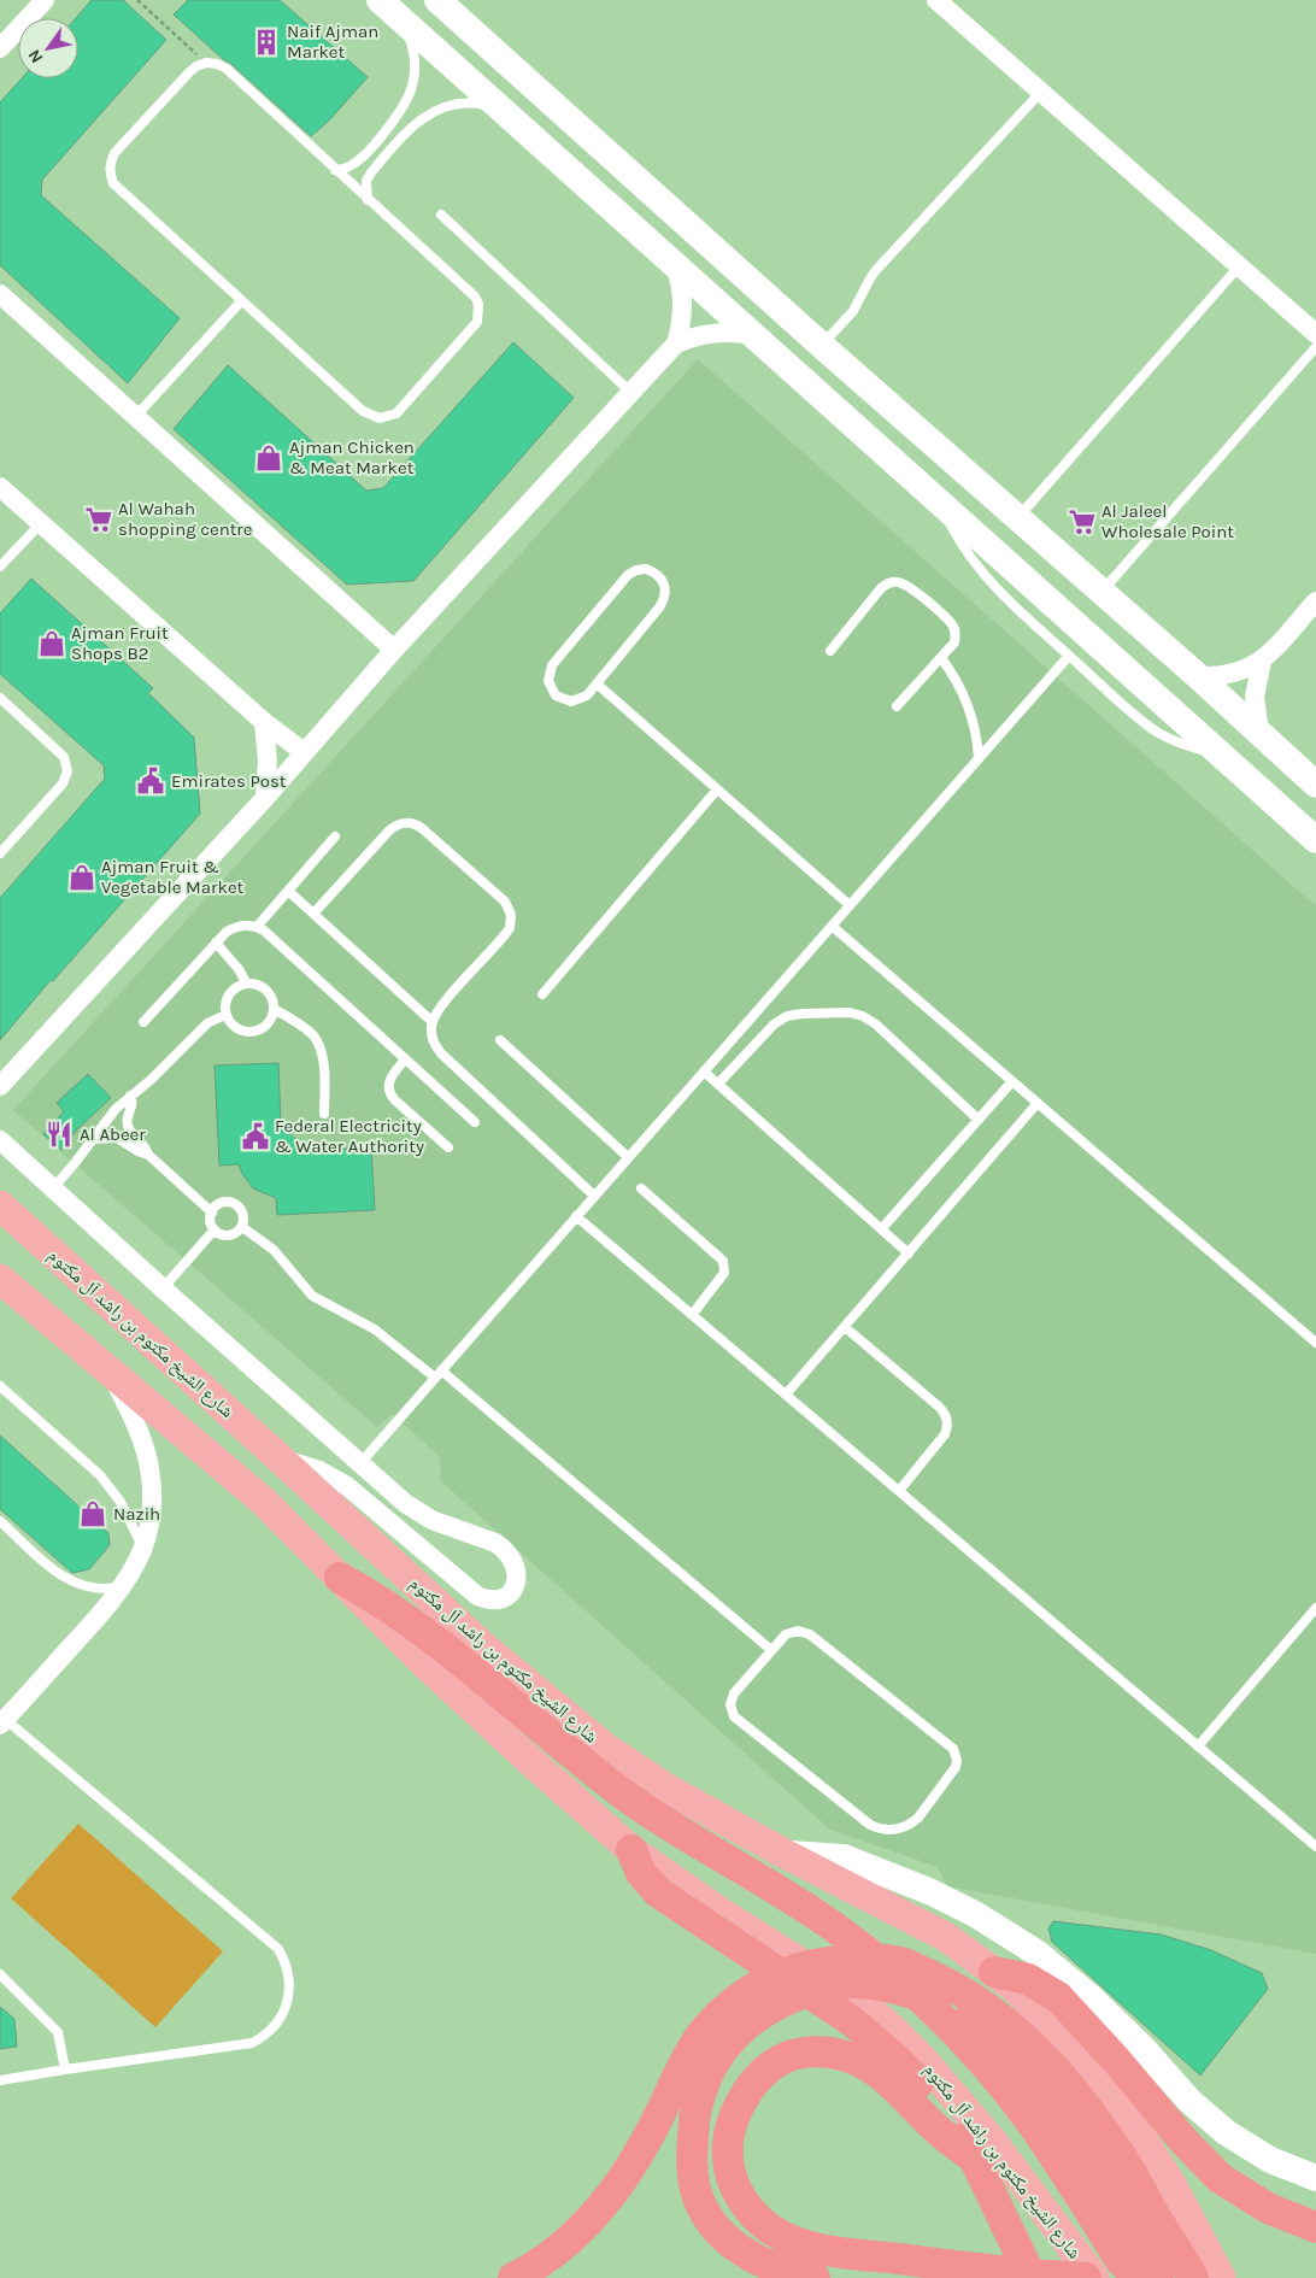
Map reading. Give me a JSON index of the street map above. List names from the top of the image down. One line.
{"streets":{"main road":["شارع الشيخ مكتوم بن راشد آل مكتوم"]},"places":{"building":["Naif Ajman Market"],"shop":["Ajman Chicken & Meat Market","Ajman Fruit Shops B2","Ajman Fruit & Vegetable Market","Nazih"],"supermarket":["Al Wahah shopping centre","Al Jaleel Wholesale Point"],"public building":["Emirates Post","Federal Electricity & Water Authority"],"restaurant":["Al Abeer"]},"north":"bottom left"}
